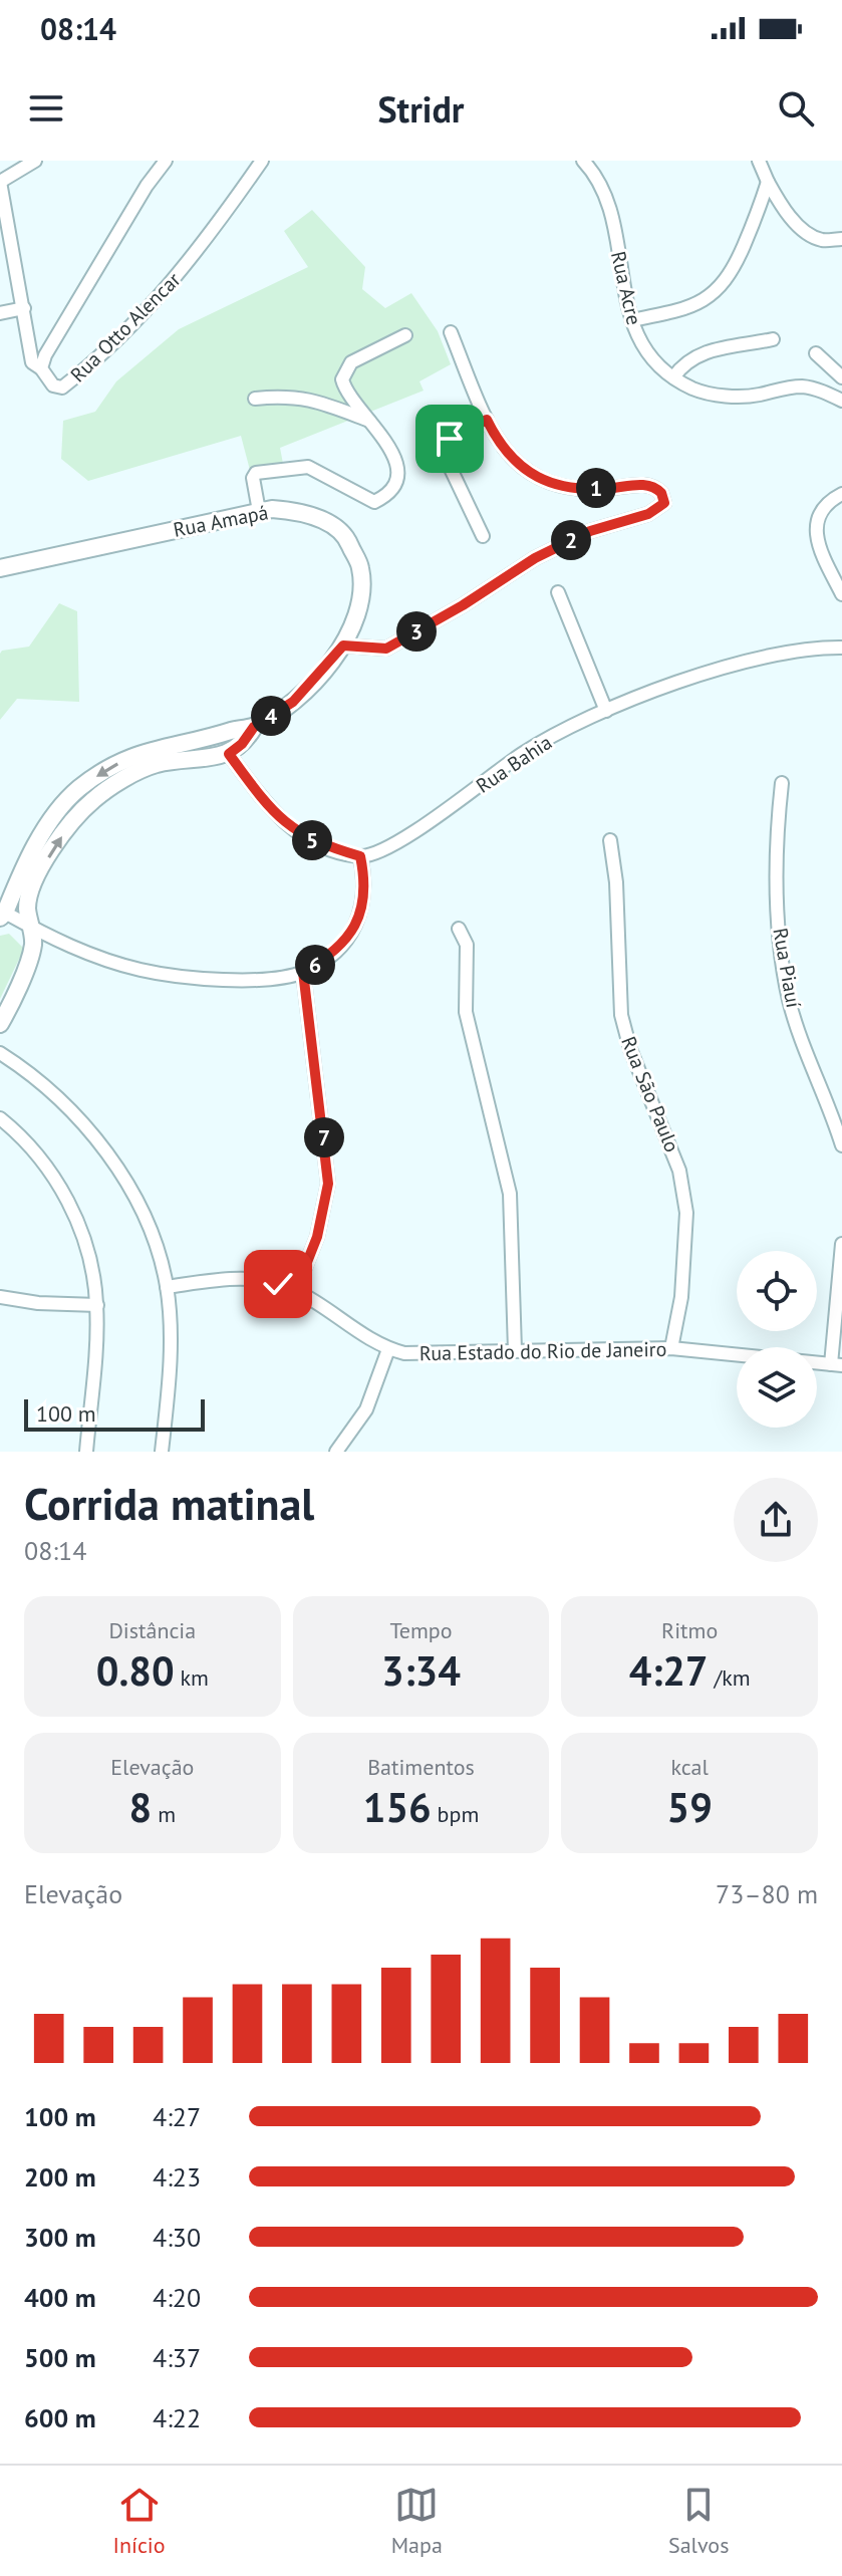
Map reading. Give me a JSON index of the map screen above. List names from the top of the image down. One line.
{"streets":{"main road":["Rua Amapá"],"street":["Rua Acre","Rua Otto Alencar","Rua Bahia","Rua Piauí","Rua São Paulo","Rua Estado do Rio de Janeiro"]},"crossings":[["Rua São Paulo","Rua Estado do Rio de Janeiro"]],"scale_bar":"100 m","page":{"status":"08:14","header":"Stridr","pins":["1","2","3","4","5","6","7"],"scale":"100 m","heading":["Corrida matinal","08:14"],"stats":[["Distância","0.80 km"],["Tempo","3:34"],["Ritmo","4:27 /km"],["Elevação","8 m"],["Batimentos","156 bpm"],["kcal","59"]],"chart":["Elevação","73–80 m"],"list":[{"name":"100 m","note":"4:27"},{"name":"200 m","note":"4:23"},{"name":"300 m","note":"4:30"},{"name":"400 m","note":"4:20"},{"name":"500 m","note":"4:37"},{"name":"600 m","note":"4:22"}],"tabs":["Início","Mapa","Salvos"]}}
